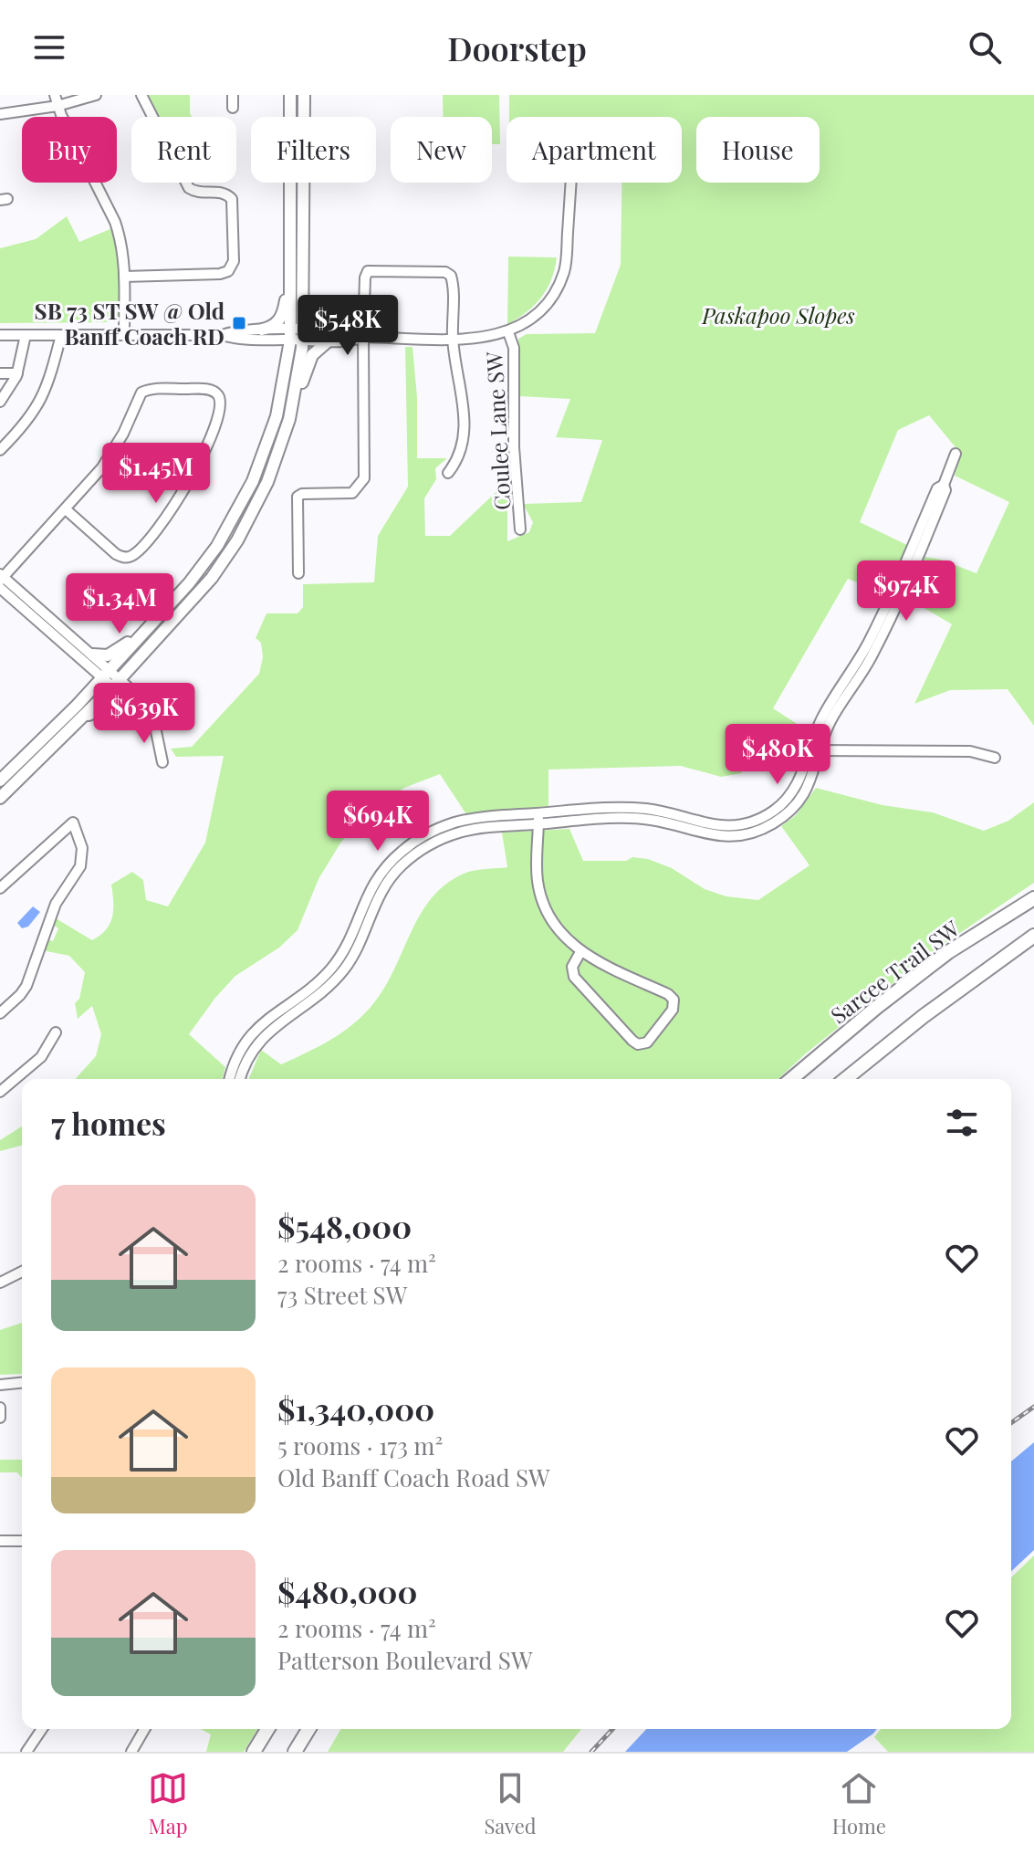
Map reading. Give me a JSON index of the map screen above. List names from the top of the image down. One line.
{"streets":{"highway":["Sarcee Trail SW"],"street":["Coulee Lane SW"]},"parks":["Paskapoo Slopes"],"places":{"transit":["SB 73 ST SW @ Old Banff Coach RD"]},"page":{"header":"Doorstep","chip":["Buy","Rent","Filters","New","Apartment","House"],"price":["$548K","$1.45M","$974K","$1.34M","$639K","$480K","$694K"],"heading":"7 homes","list":[{"name":"$548,000","note":"2 rooms · 74 m² · 73 Street SW"},{"name":"$1,340,000","note":"5 rooms · 173 m² · Old Banff Coach Road SW"},{"name":"$480,000","note":"2 rooms · 74 m² · Patterson Boulevard SW"}],"tabs":["Map","Saved","Home"]}}
